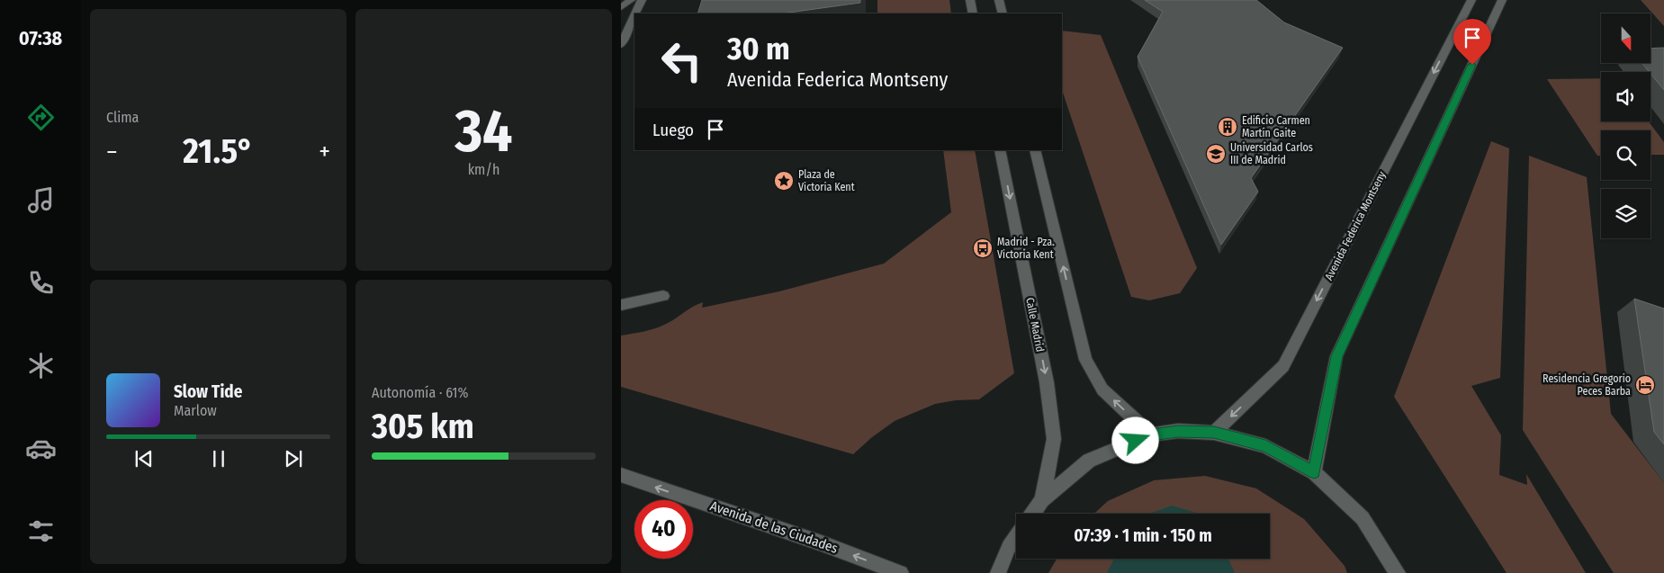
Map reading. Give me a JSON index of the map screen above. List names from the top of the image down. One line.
{"streets":{"street":["Avenida Federica Montseny","Calle Madrid","Avenida de las Ciudades"]},"one_way":["Avenida de las Ciudades"],"places":{"building":["Edificio Carmen Martín Gaite"],"school or university":["Universidad Carlos III de Madrid"],"place":["Plaza de Victoria Kent"],"bus stop":["Madrid - Pza. Victoria Kent"],"hotel":["Residencia Gregorio Peces Barba"]},"north":"bottom","page":{"tabs":"07:38","tile":["Clima",["34","km/h"],["Autonomía · 61%","305 km"]],"turn":["30 m","Avenida Federica Montseny"],"then":"Luego","heat":["−","21.5°","+"],"song":["Slow Tide","Marlow"],"limit":"40","trip":"07:39 · 1 min · 150 m"}}
